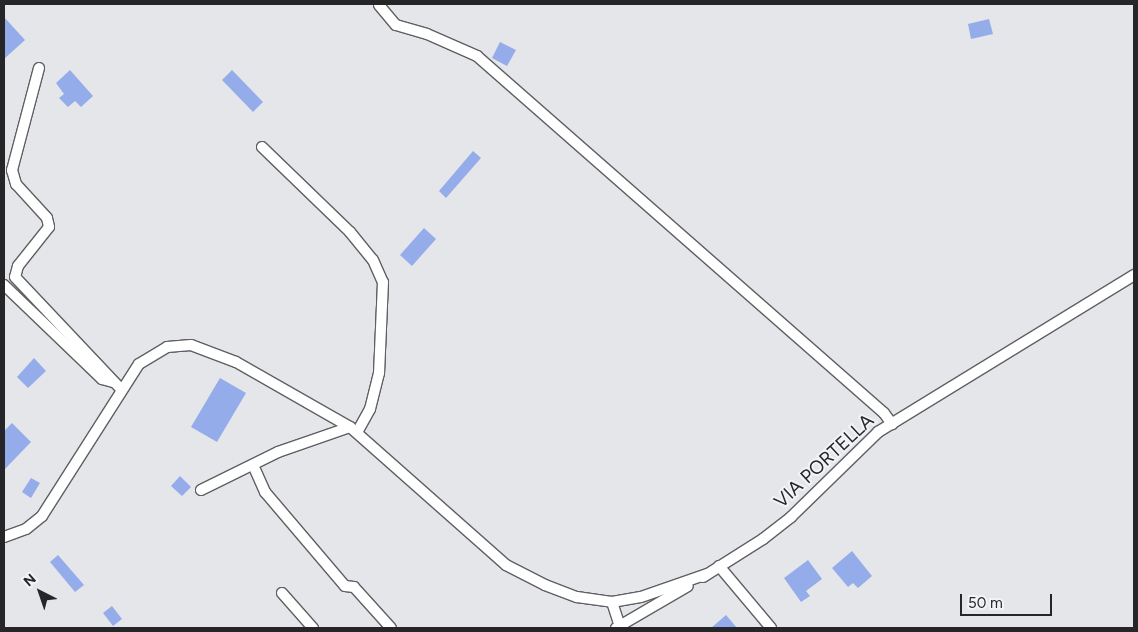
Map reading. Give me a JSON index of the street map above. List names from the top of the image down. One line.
{"streets":{"street":["VIA PORTELLA"]},"scale_bar":"50 m","north":"top left"}
